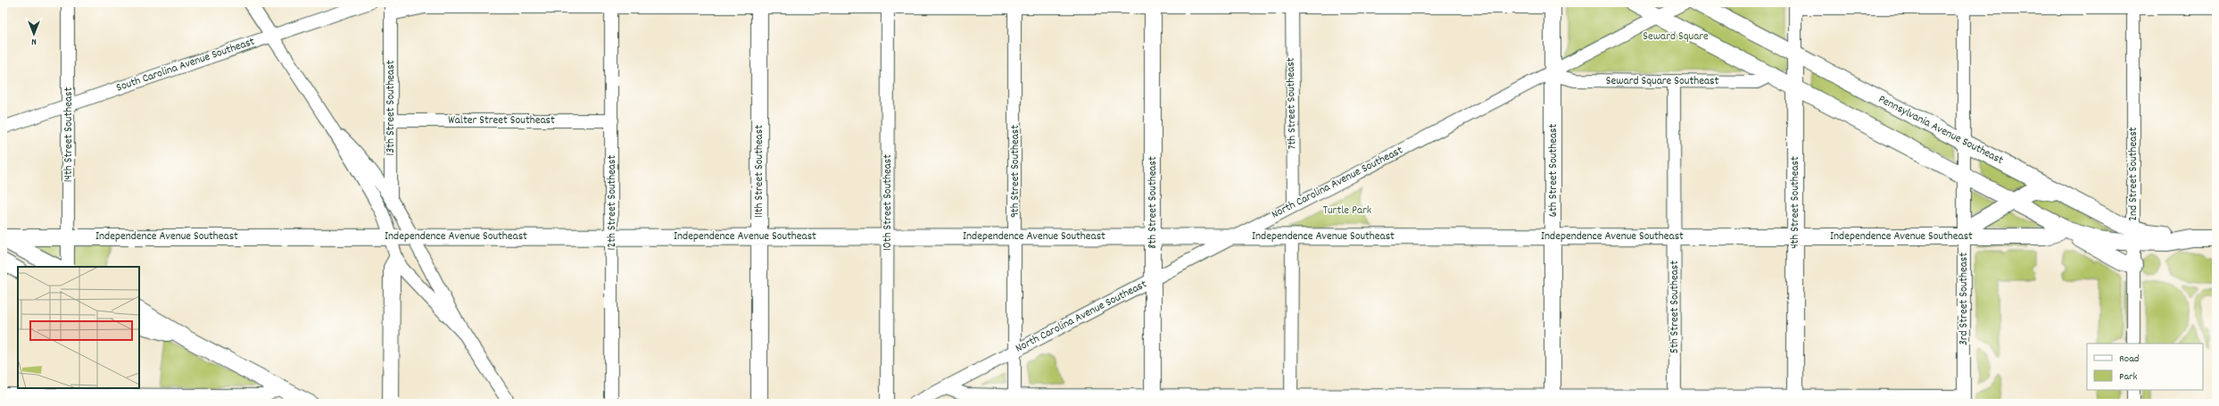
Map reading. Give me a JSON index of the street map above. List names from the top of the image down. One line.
{"streets":{"main road":["Pennsylvania Avenue Southeast","6th Street Southeast","11th Street Southeast","8th Street Southeast","4th Street Southeast","Independence Avenue Southeast"],"street":["South Carolina Avenue Southeast","Seward Square Southeast","7th Street Southeast","13th Street Southeast","Walter Street Southeast","14th Street Southeast","9th Street Southeast","2nd Street Southeast","North Carolina Avenue Southeast","12th Street Southeast","10th Street Southeast","3rd Street Southeast","5th Street Southeast"]},"crossings":[["South Carolina Avenue Southeast","14th Street Southeast"],["Seward Square Southeast","6th Street Southeast"],["Seward Square Southeast","North Carolina Avenue Southeast"],["Seward Square Southeast","5th Street Southeast"],["7th Street Southeast","North Carolina Avenue Southeast"],["13th Street Southeast","Walter Street Southeast"],["Walter Street Southeast","12th Street Southeast"],["Pennsylvania Avenue Southeast","2nd Street Southeast"],["Pennsylvania Avenue Southeast","4th Street Southeast"],["Pennsylvania Avenue Southeast","3rd Street Southeast"],["14th Street Southeast","Independence Avenue Southeast"],["6th Street Southeast","North Carolina Avenue Southeast"],["6th Street Southeast","Independence Avenue Southeast"],["11th Street Southeast","Independence Avenue Southeast"],["9th Street Southeast","North Carolina Avenue Southeast"],["9th Street Southeast","Independence Avenue Southeast"],["North Carolina Avenue Southeast","8th Street Southeast"],["North Carolina Avenue Southeast","Independence Avenue Southeast"],["12th Street Southeast","Independence Avenue Southeast"],["10th Street Southeast","Independence Avenue Southeast"],["8th Street Southeast","Independence Avenue Southeast"],["4th Street Southeast","Independence Avenue Southeast"],["Independence Avenue Southeast","3rd Street Southeast"],["Independence Avenue Southeast","5th Street Southeast"]],"parks":["Seward Square","Turtle Park"],"legend":["Road","Park"],"north":"bottom"}
